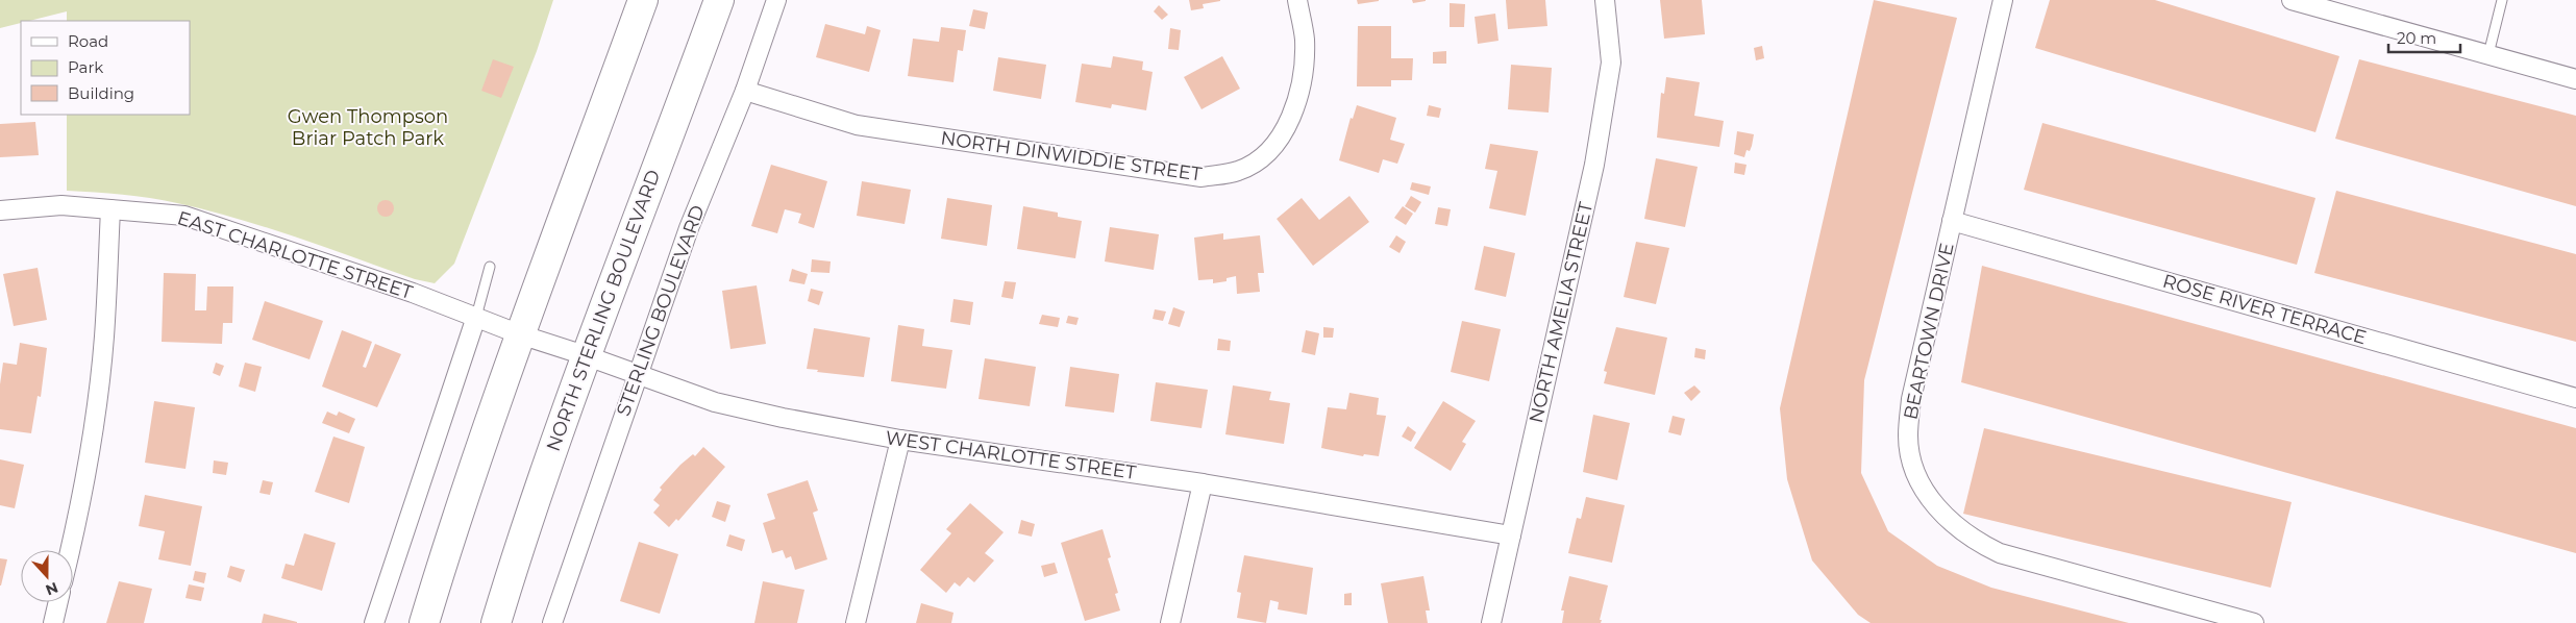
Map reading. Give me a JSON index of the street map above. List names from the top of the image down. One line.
{"streets":{"main road":["NORTH STERLING BOULEVARD"],"street":["NORTH DINWIDDIE STREET","EAST CHARLOTTE STREET","ROSE RIVER TERRACE","STERLING BOULEVARD","NORTH AMELIA STREET","BEARTOWN DRIVE","WEST CHARLOTTE STREET"]},"crossings":[["NORTH DINWIDDIE STREET","STERLING BOULEVARD"],["EAST CHARLOTTE STREET","WEST CHARLOTTE STREET"],["ROSE RIVER TERRACE","BEARTOWN DRIVE"],["NORTH STERLING BOULEVARD","WEST CHARLOTTE STREET"],["STERLING BOULEVARD","WEST CHARLOTTE STREET"],["NORTH AMELIA STREET","WEST CHARLOTTE STREET"]],"parks":["Gwen Thompson Briar Patch Park"],"legend":["Road","Park","Building"],"scale_bar":"20 m","north":"bottom"}
